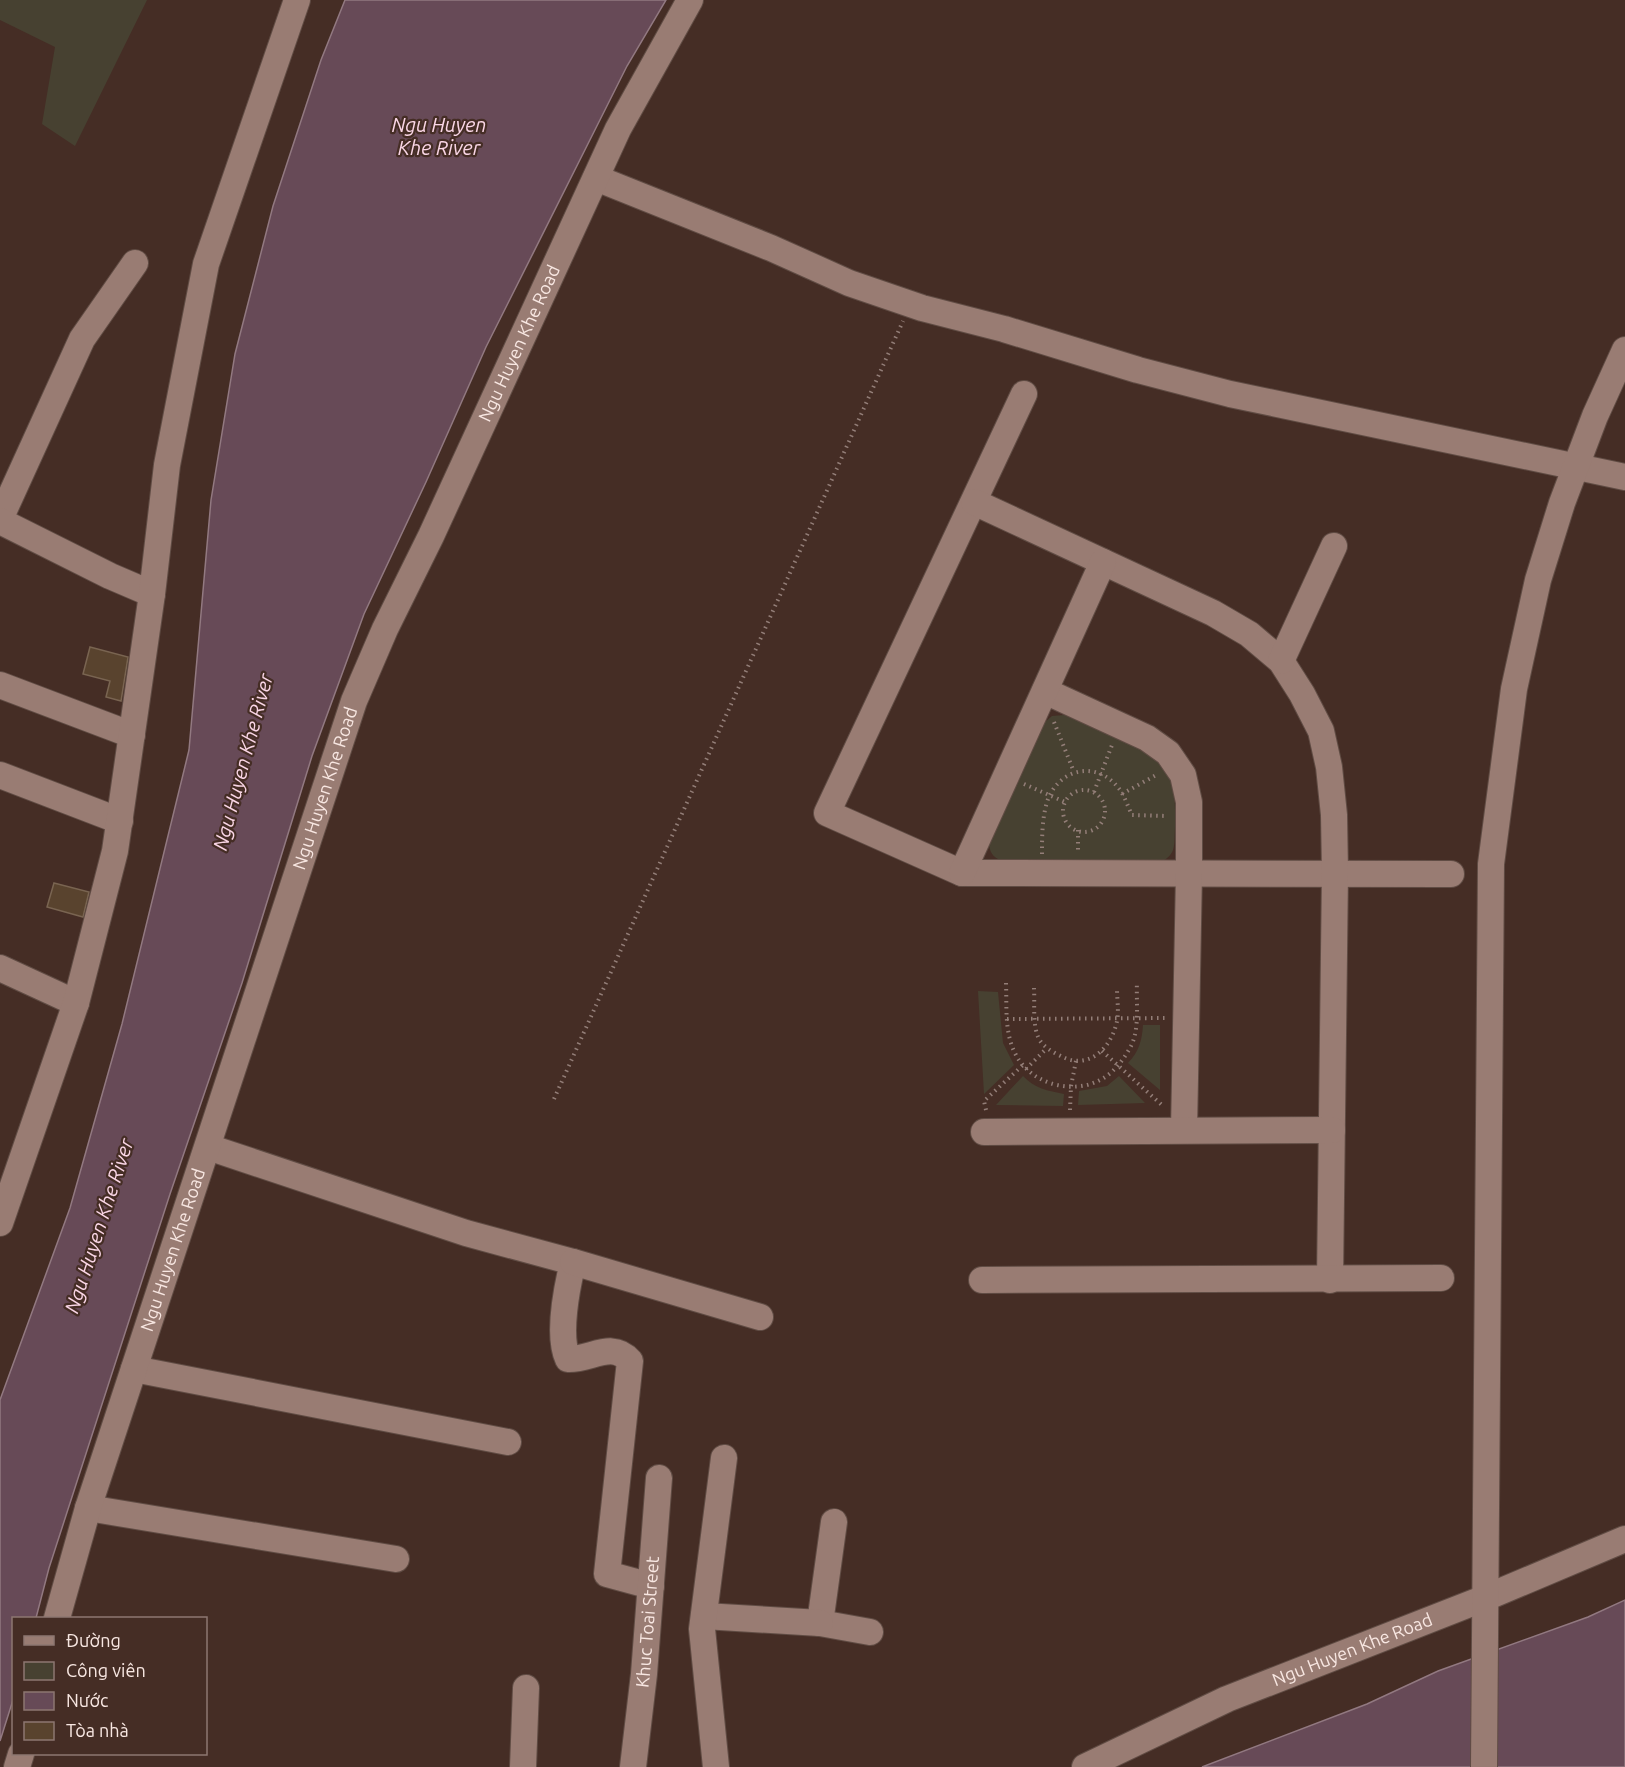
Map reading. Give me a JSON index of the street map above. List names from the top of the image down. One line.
{"streets":{"street":["Ngu Huyen Khe Road","Khuc Toai Street"]},"water":["Ngu Huyen Khe River"],"legend":["Đường","Công viên","Nước","Tòa nhà"]}
